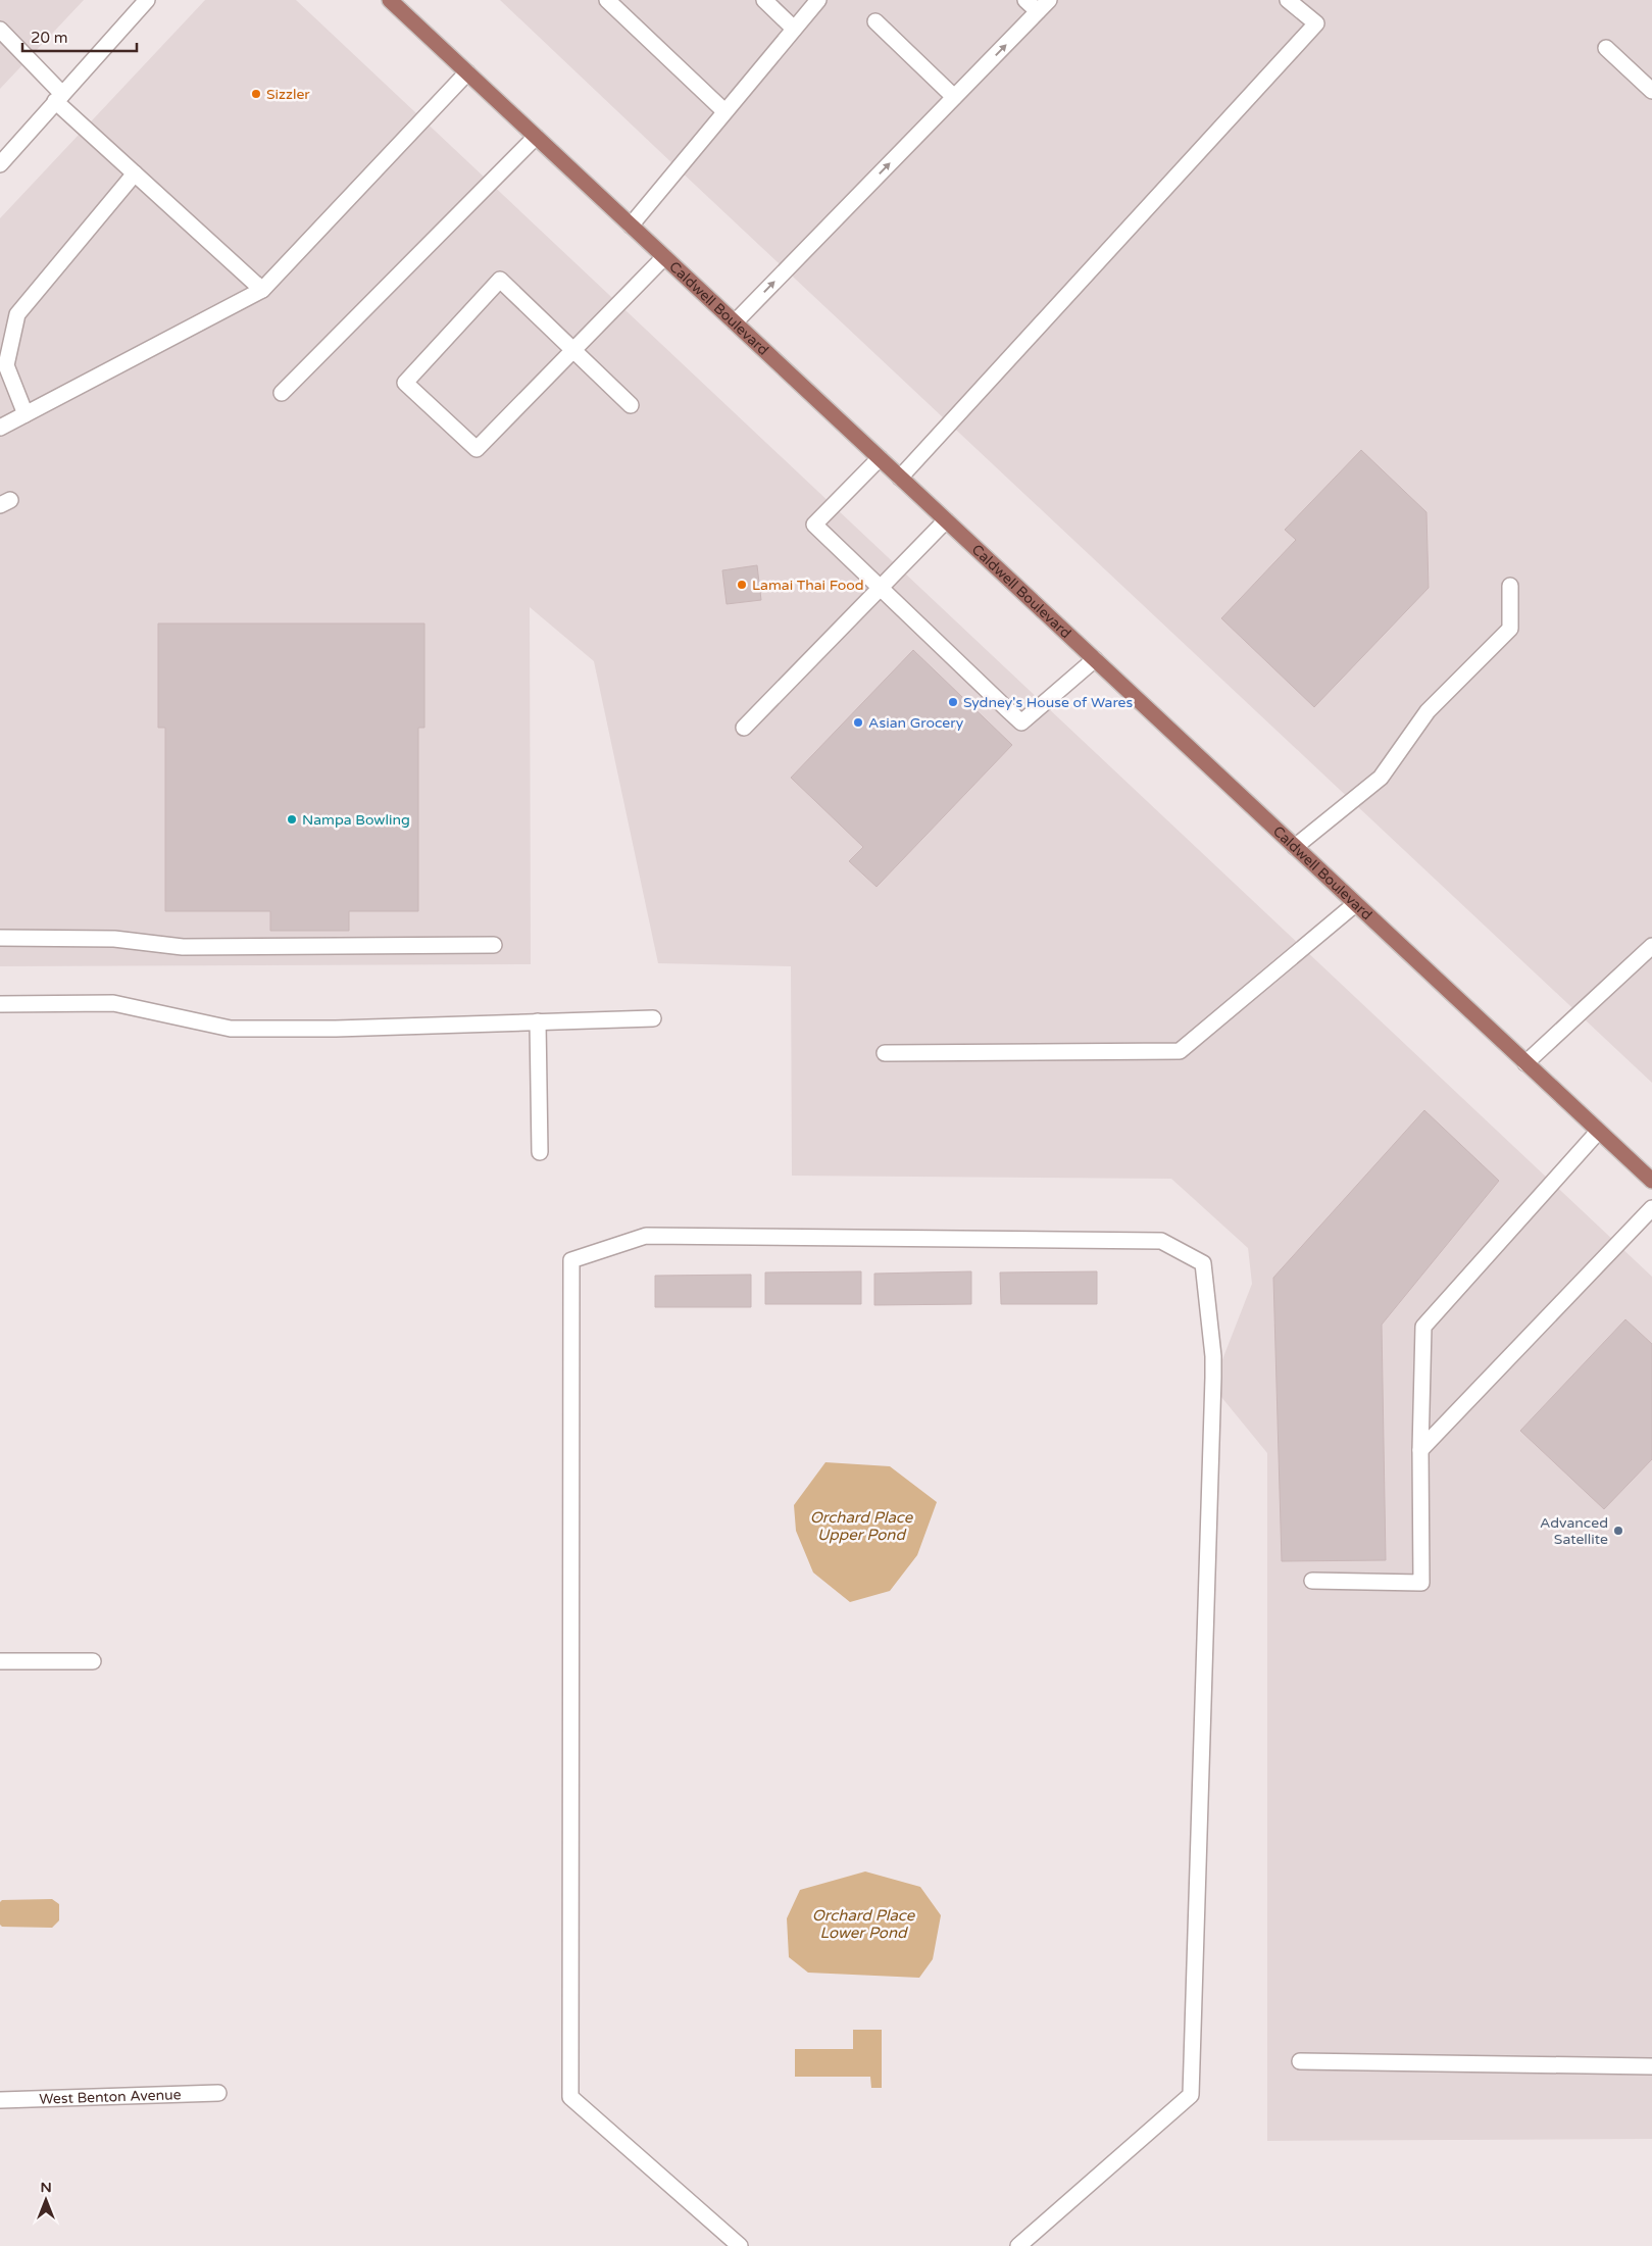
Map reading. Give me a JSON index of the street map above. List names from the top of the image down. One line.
{"streets":{"main road":["Caldwell Boulevard"],"street":["West Benton Avenue"]},"water":["Orchard Place Upper Pond","Orchard Place Lower Pond"],"places":["Sizzler","Lamai Thai Food","Sydney's House of Wares","Asian Grocery","Nampa Bowling","Advanced Satellite"],"scale_bar":"20 m","north":"top"}
